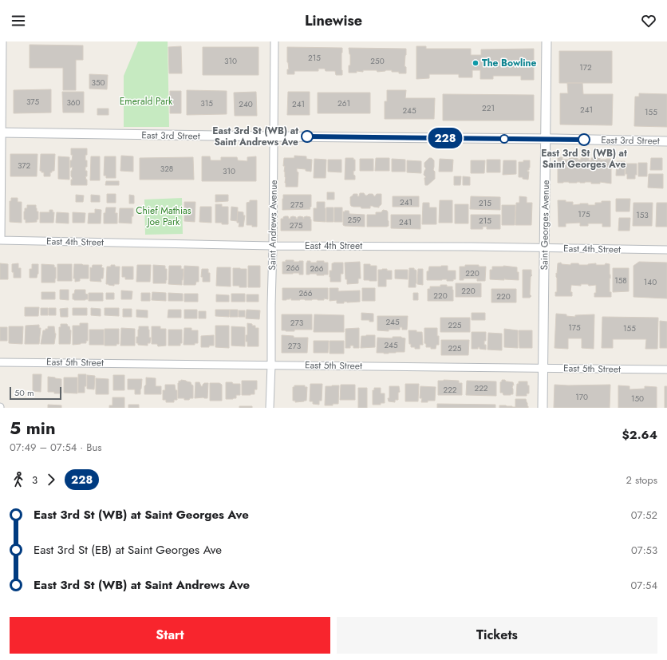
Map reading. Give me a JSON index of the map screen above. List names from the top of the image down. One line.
{"streets":{"street":["East 3rd Street","Saint Andrews Avenue","Saint Georges Avenue","East 4th Street","East 5th Street"]},"crossings":[["East 3rd Street","Saint Andrews Avenue"],["East 3rd Street","Saint Georges Avenue"],["Saint Andrews Avenue","East 4th Street"],["Saint Andrews Avenue","East 5th Street"],["Saint Georges Avenue","East 4th Street"],["Saint Georges Avenue","East 5th Street"]],"parks":["Emerald Park","Chief Mathias Joe Park"],"places":["The Bowline","East 3rd St (WB) at Saint Andrews Ave","East 3rd St (WB) at Saint Georges Ave"],"lines":["bus line 228"],"house_numbers":["215","310","250","172","350","375","360","315","261","240","241","221","241","245","155","372","328","310","241","215","275","175","153","259","215","241","275","266","266","220","158","140","220","266","220","220","245","273","225","175","155","245","273","225","222","222","170","150"],"scale_bar":"50 m","page":{"header":"Linewise","on_map":"228","scale":"50 m","heading":["5 min","07:49 – 07:54 · Bus","$2.64"],"legs":["3","228","2 stops"],"list":[{"name":"East 3rd St (WB) at Saint Georges Ave","value":"07:52"},{"name":"East 3rd St (EB) at Saint Georges Ave","value":"07:53"},{"name":"East 3rd St (WB) at Saint Andrews Ave","value":"07:54"}],"buttons":["Start","Tickets"]}}
